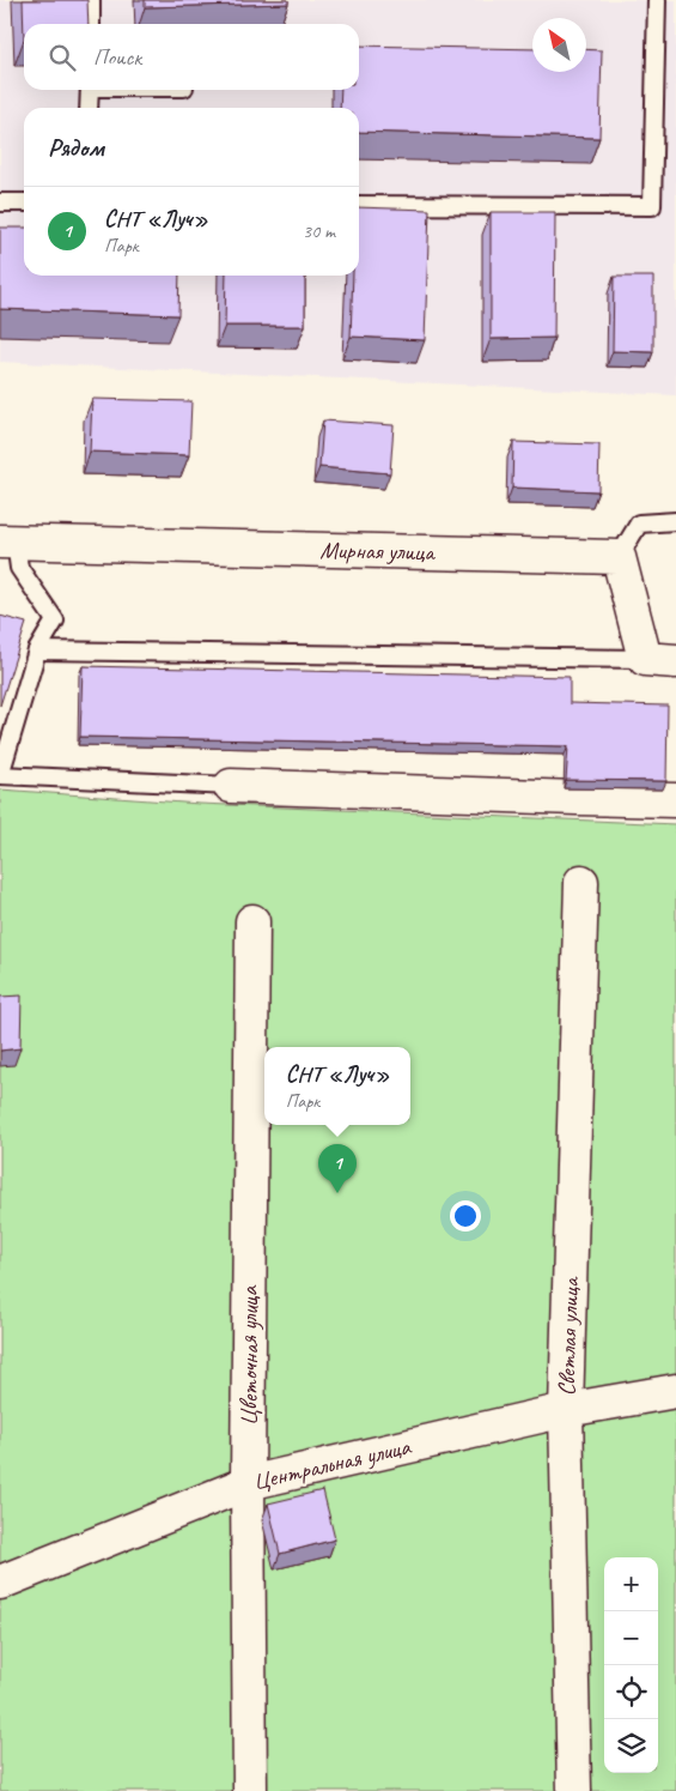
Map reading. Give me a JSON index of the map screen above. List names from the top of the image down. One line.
{"streets":{"street":["Мирная улица","Светлая улица","Цветочная улица","Центральная улица"]},"crossings":[["Светлая улица","Центральная улица"],["Цветочная улица","Центральная улица"]],"north":"top left","page":{"search":"Поиск","heading":"Рядом","list":[{"mark":"1","name":"СНТ «Луч»","note":"Парк","value":"30 m"}],"popup":["СНТ «Луч»","Парк"],"pins":"1","map_buttons":["+","−"]}}
